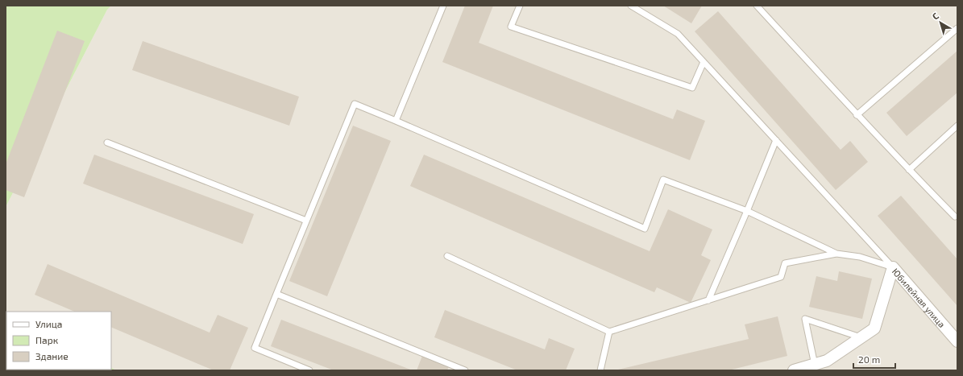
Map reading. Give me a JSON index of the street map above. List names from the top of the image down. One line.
{"streets":{"street":["Юбилейная улица"]},"legend":["Улица","Парк","Здание"],"scale_bar":"20 m","north":"top left"}
